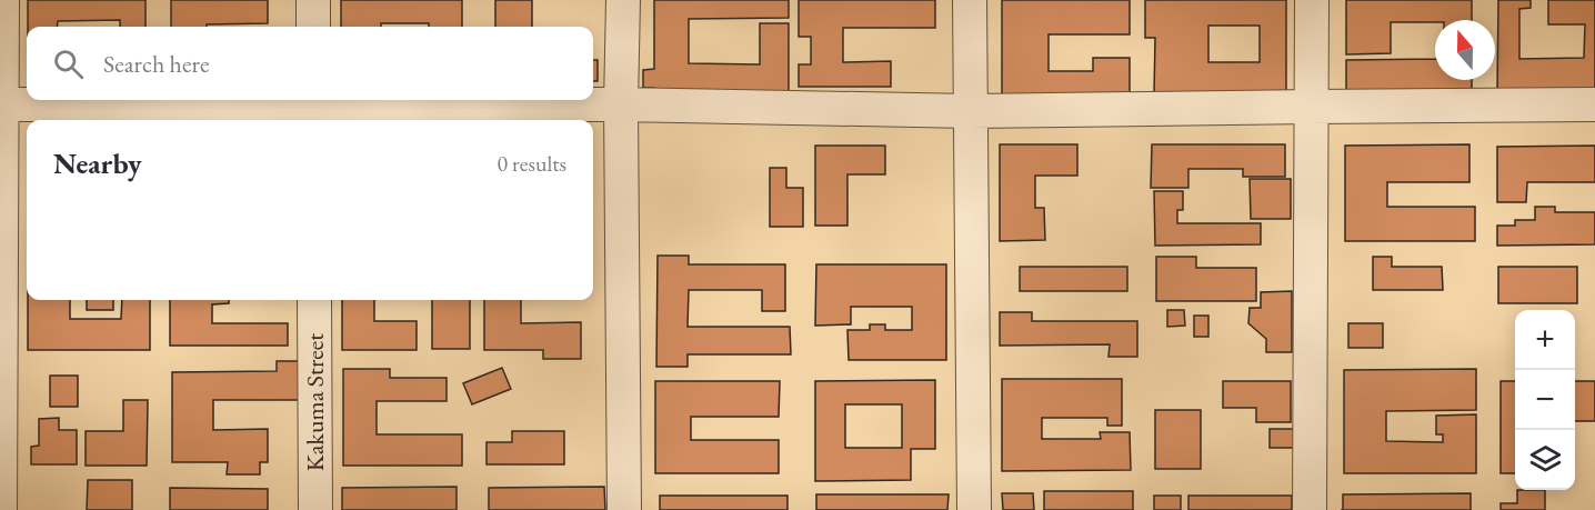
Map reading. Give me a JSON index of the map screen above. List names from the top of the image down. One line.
{"streets":{"street":["Kakuma Street"]},"north":"top","page":{"search":"Search here","heading":["Nearby","0 results"],"map_buttons":["+","−"]}}
